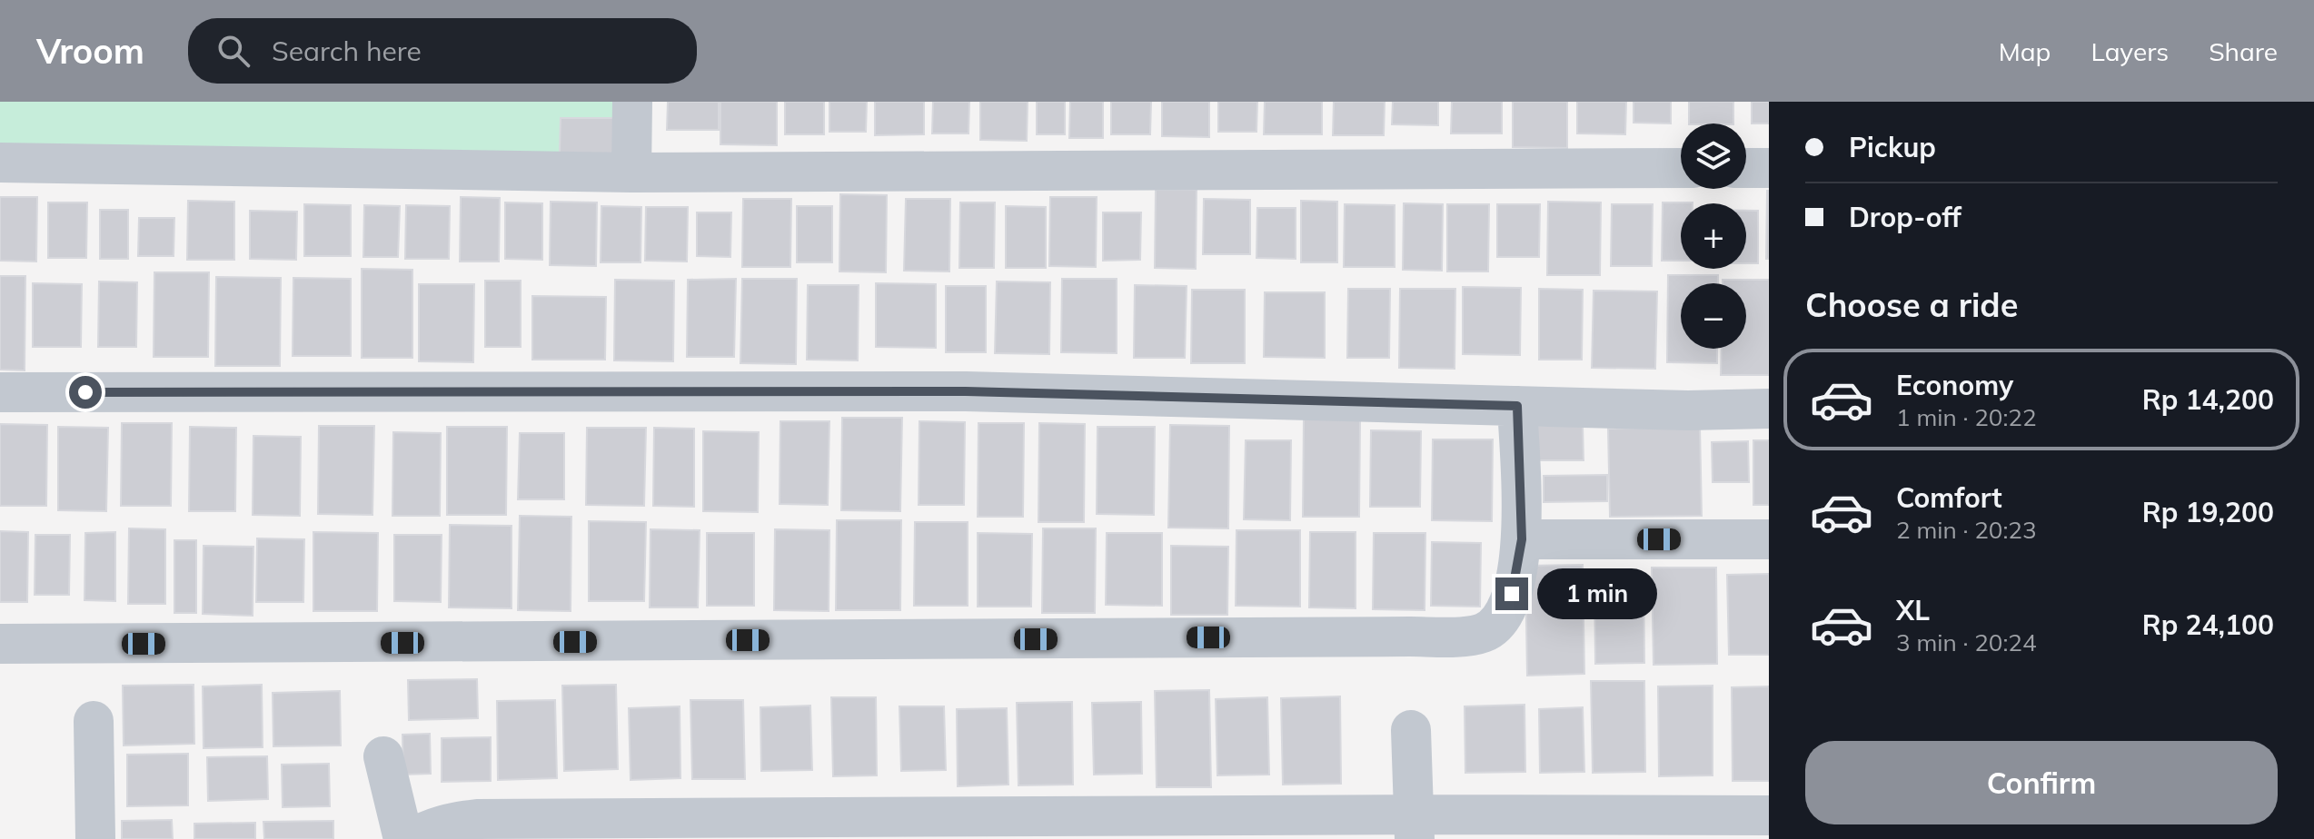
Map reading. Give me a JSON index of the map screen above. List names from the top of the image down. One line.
{"page":{"header":"Vroom","search":"Search here","nav":["Map","Layers","Share"],"banner":["Pickup","Drop-off"],"map_buttons":["+","−"],"heading":"Choose a ride","list":[{"name":"Economy","note":"1 min · 20:22","value":"Rp 14,200"},{"name":"Comfort","note":"2 min · 20:23","value":"Rp 19,200"},{"name":"XL","note":"3 min · 20:24","value":"Rp 24,100"}],"bubble":"1 min","buttons":"Confirm"}}
